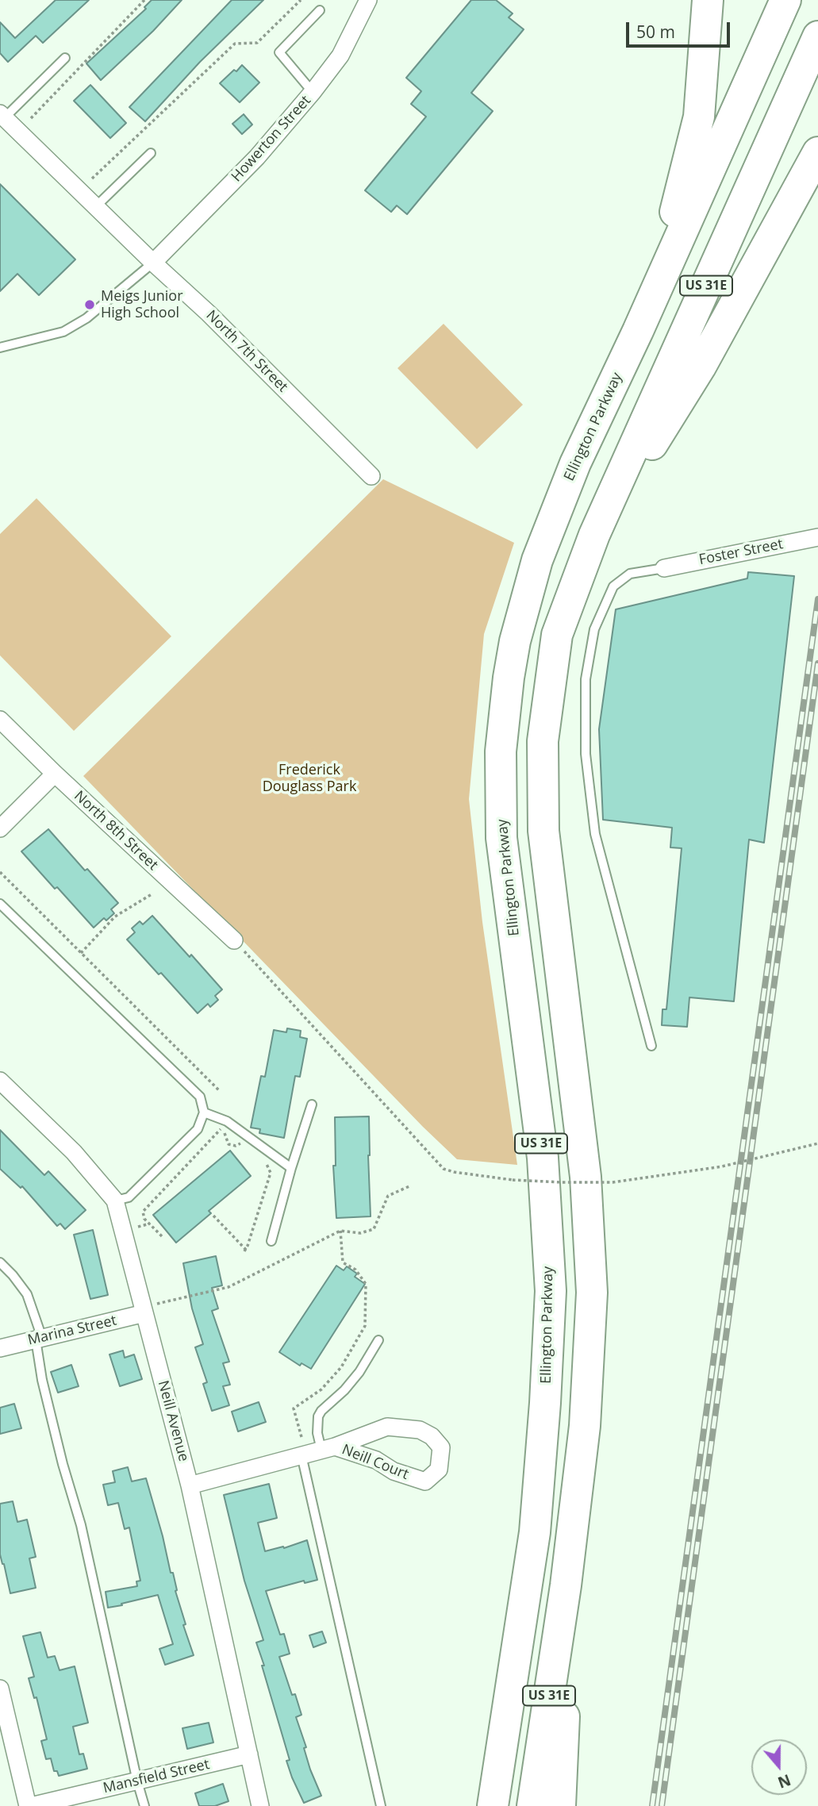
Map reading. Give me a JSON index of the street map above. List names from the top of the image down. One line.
{"streets":{"highway":["US 31E","Ellington Parkway"],"street":["Howerton Street","North 7th Street","Foster Street","North 8th Street","Marina Street","Neill Avenue","Neill Court","Mansfield Street"]},"crossings":[["Howerton Street","North 7th Street"],["Marina Street","Neill Avenue"],["Neill Avenue","Neill Court"],["Neill Avenue","Mansfield Street"]],"parks":["Frederick Douglass Park"],"places":["Meigs Junior High School"],"scale_bar":"50 m","north":"bottom"}
